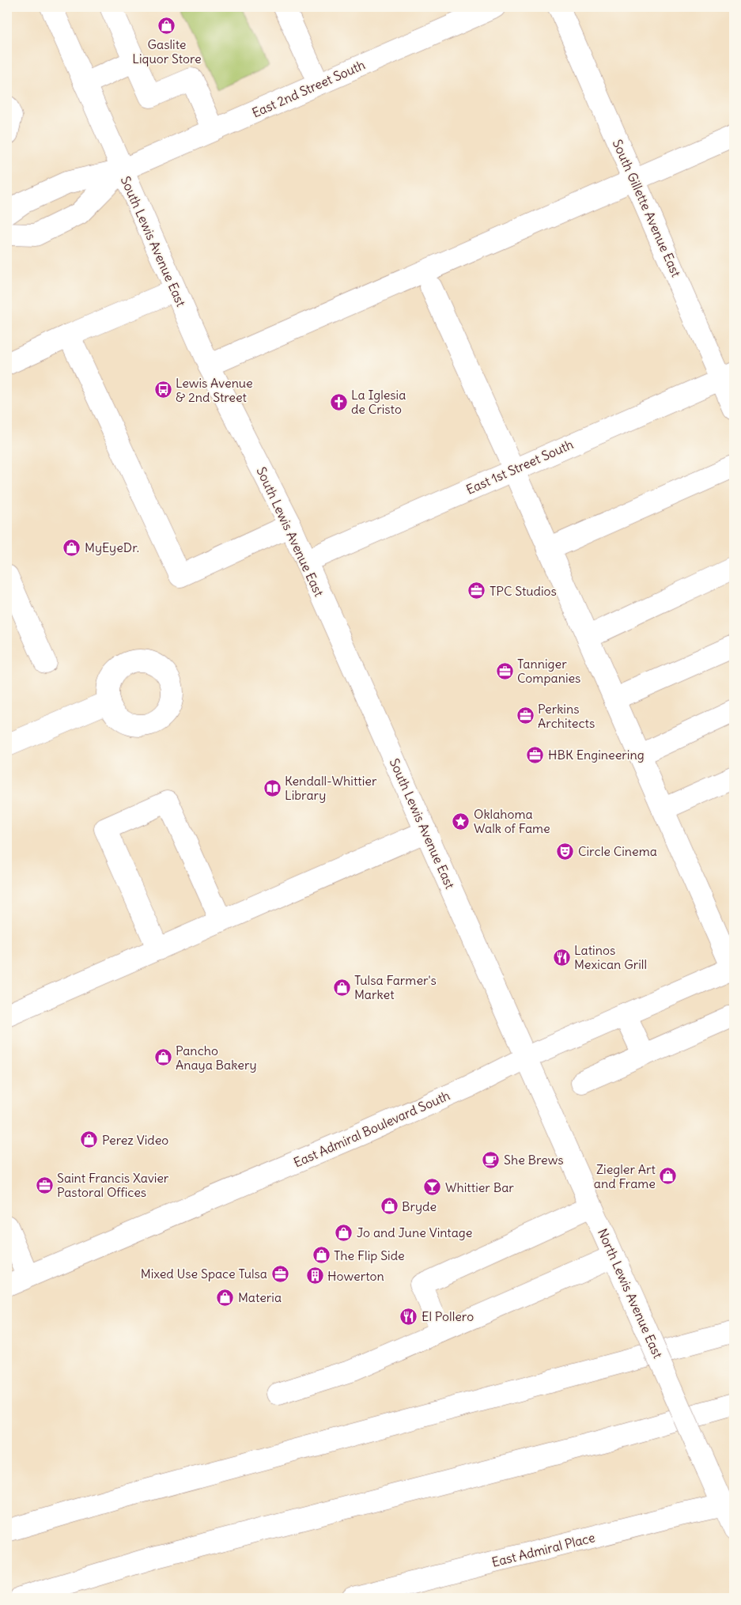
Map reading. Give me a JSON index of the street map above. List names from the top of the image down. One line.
{"streets":{"main road":["East 2nd Street South","South Gillette Avenue East","South Lewis Avenue East","East 1st Street South","East Admiral Boulevard South","North Lewis Avenue East","East Admiral Place"]},"crossings":[["East 2nd Street South","South Lewis Avenue East"],["South Gillette Avenue East","East 1st Street South"],["South Lewis Avenue East","East 1st Street South"],["South Lewis Avenue East","East Admiral Boulevard South"],["South Lewis Avenue East","North Lewis Avenue East"],["East Admiral Boulevard South","North Lewis Avenue East"],["North Lewis Avenue East","East Admiral Place"]],"places":{"shop":["Gaslite Liquor Store","MyEyeDr.","Tulsa Farmer's Market","Pancho Anaya Bakery","Perez Video","Ziegler Art and Frame","Bryde","Jo and June Vintage","The Flip Side","Materia"],"bus stop":["Lewis Avenue & 2nd Street"],"church":["La Iglesia de Cristo"],"office":["TPC Studios","Tanniger Companies","Perkins Architects","HBK Engineering","Saint Francis Xavier Pastoral Offices","Mixed Use Space Tulsa"],"library":["Kendall-Whittier Library"],"place":["Oklahoma Walk of Fame"],"theatre":["Circle Cinema"],"restaurant":["Latinos Mexican Grill","El Pollero"],"cafe":["She Brews"],"bar":["Whittier Bar"],"building":["Howerton"]}}
